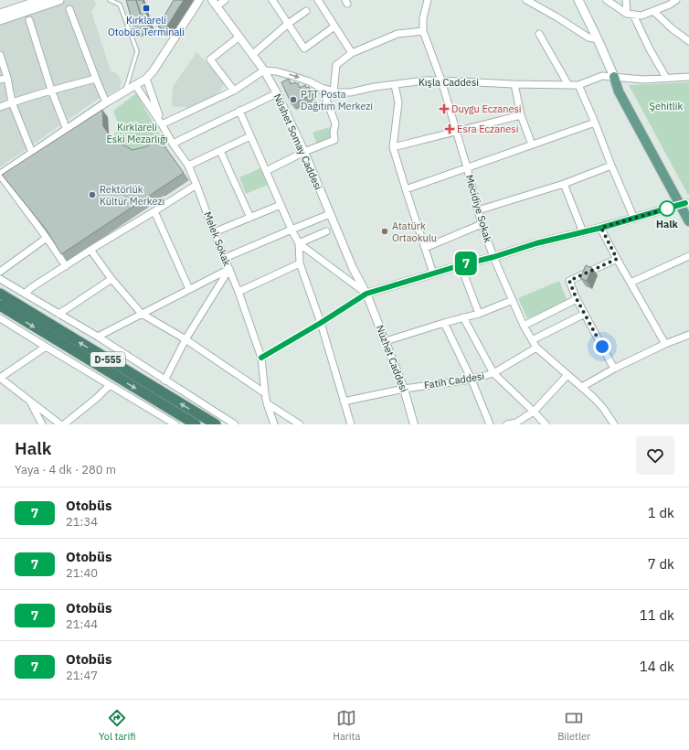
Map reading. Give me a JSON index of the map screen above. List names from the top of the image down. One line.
{"streets":{"highway":["D-555"],"street":["Kışla Caddesi","Nüshet Somay Caddesi","Mecidiye Sokak","Melek Sokak","Nüzhet Caddesi","Fatih Caddesi"]},"crossings":[["Kışla Caddesi","Nüshet Somay Caddesi"],["Kışla Caddesi","Mecidiye Sokak"],["Nüshet Somay Caddesi","Nüzhet Caddesi"],["Mecidiye Sokak","Fatih Caddesi"],["Nüzhet Caddesi","Fatih Caddesi"]],"parks":["Şehitlik","Kırklareli Eski Mezarlığı"],"places":{"transit":["Kırklareli Otobüs Terminali"],"other":["PTT Posta Dağıtım Merkezi","Rektörlük Kültür Merkezi","Halk","Atatürk Ortaokulu"],"health":["Duygu Eczanesi","Esra Eczanesi"]},"lines":["bus line 7"],"page":{"on_map":"7","heading":["Halk","Yaya · 4 dk · 280 m"],"list":[{"mark":"7","name":"Otobüs","note":"21:34","value":"1 dk"},{"mark":"7","name":"Otobüs","note":"21:40","value":"7 dk"},{"mark":"7","name":"Otobüs","note":"21:44","value":"11 dk"},{"mark":"7","name":"Otobüs","note":"21:47","value":"14 dk"}],"tabs":["Yol tarifi","Harita","Biletler"]}}
